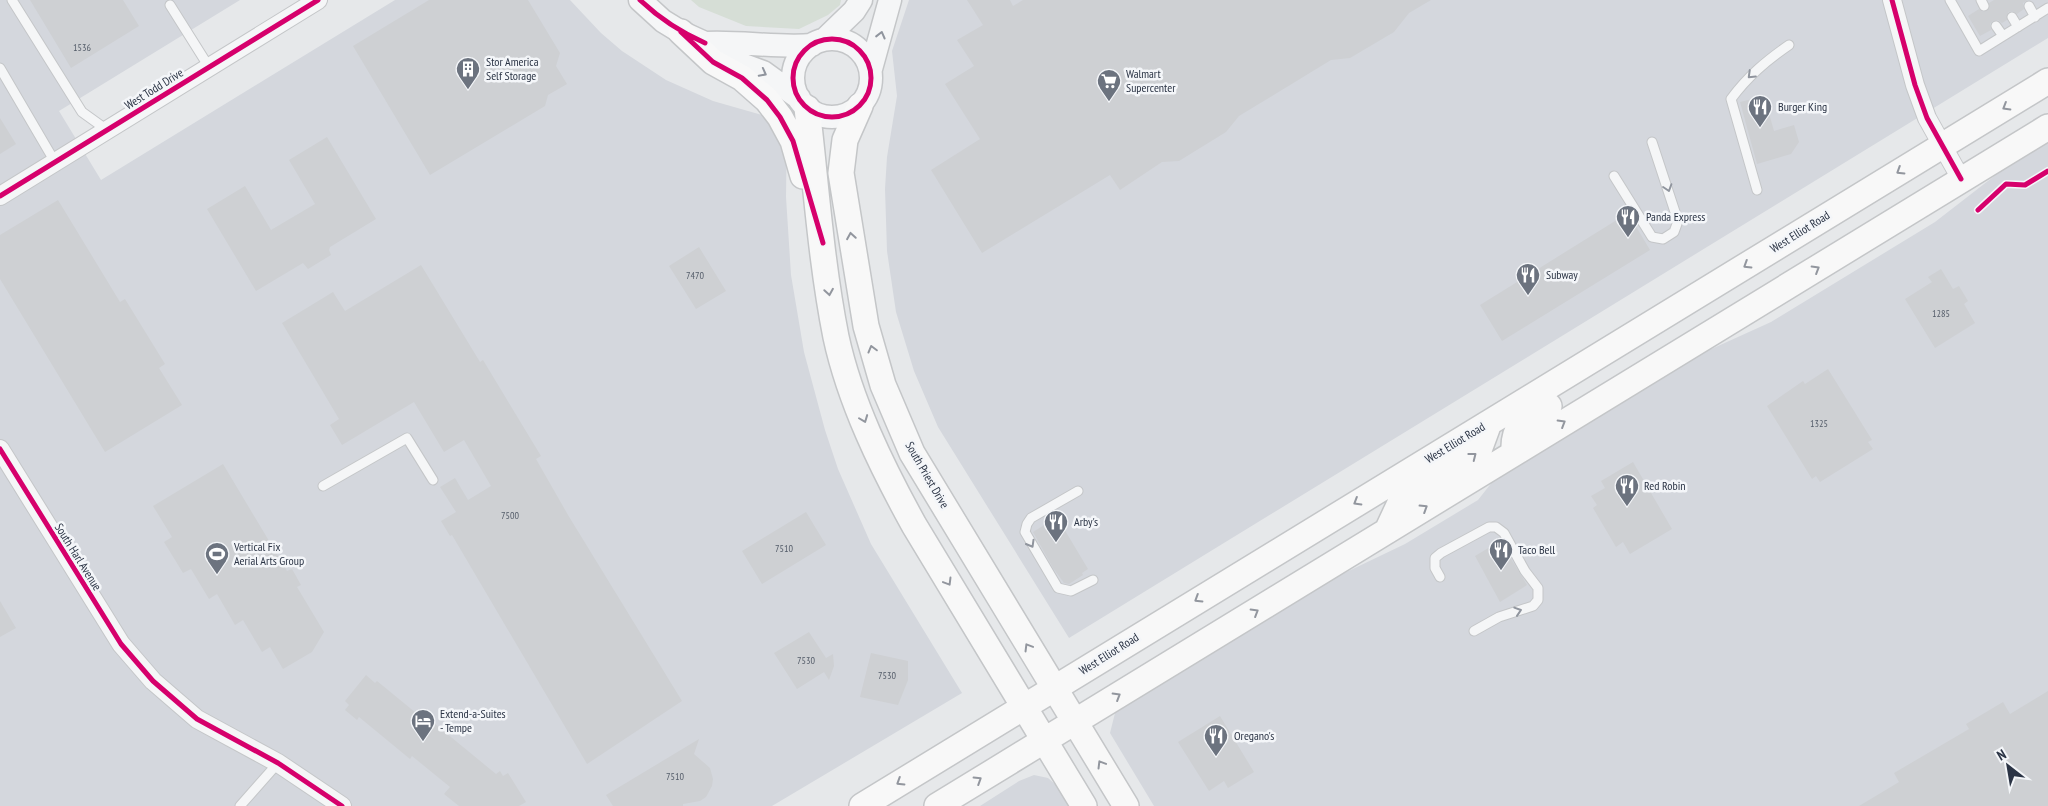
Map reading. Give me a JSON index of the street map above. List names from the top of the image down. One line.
{"streets":{"main road":["West Elliot Road","South Priest Drive"],"street":["West Todd Drive","South Harl Avenue"]},"crossings":[["West Elliot Road","South Priest Drive"]],"places":{"building":["Stor America Self Storage"],"supermarket":["Walmart Supercenter"],"restaurant":["Burger King","Panda Express","Subway","Red Robin","Arby's","Taco Bell","Oregano's"],"sports":["Vertical Fix Aerial Arts Group"],"hotel":["Extend-a-Suites - Tempe"]},"house_numbers":["1536","7470","1285","1325","7500","7510","7530","7530","7510"],"north":"top left"}
